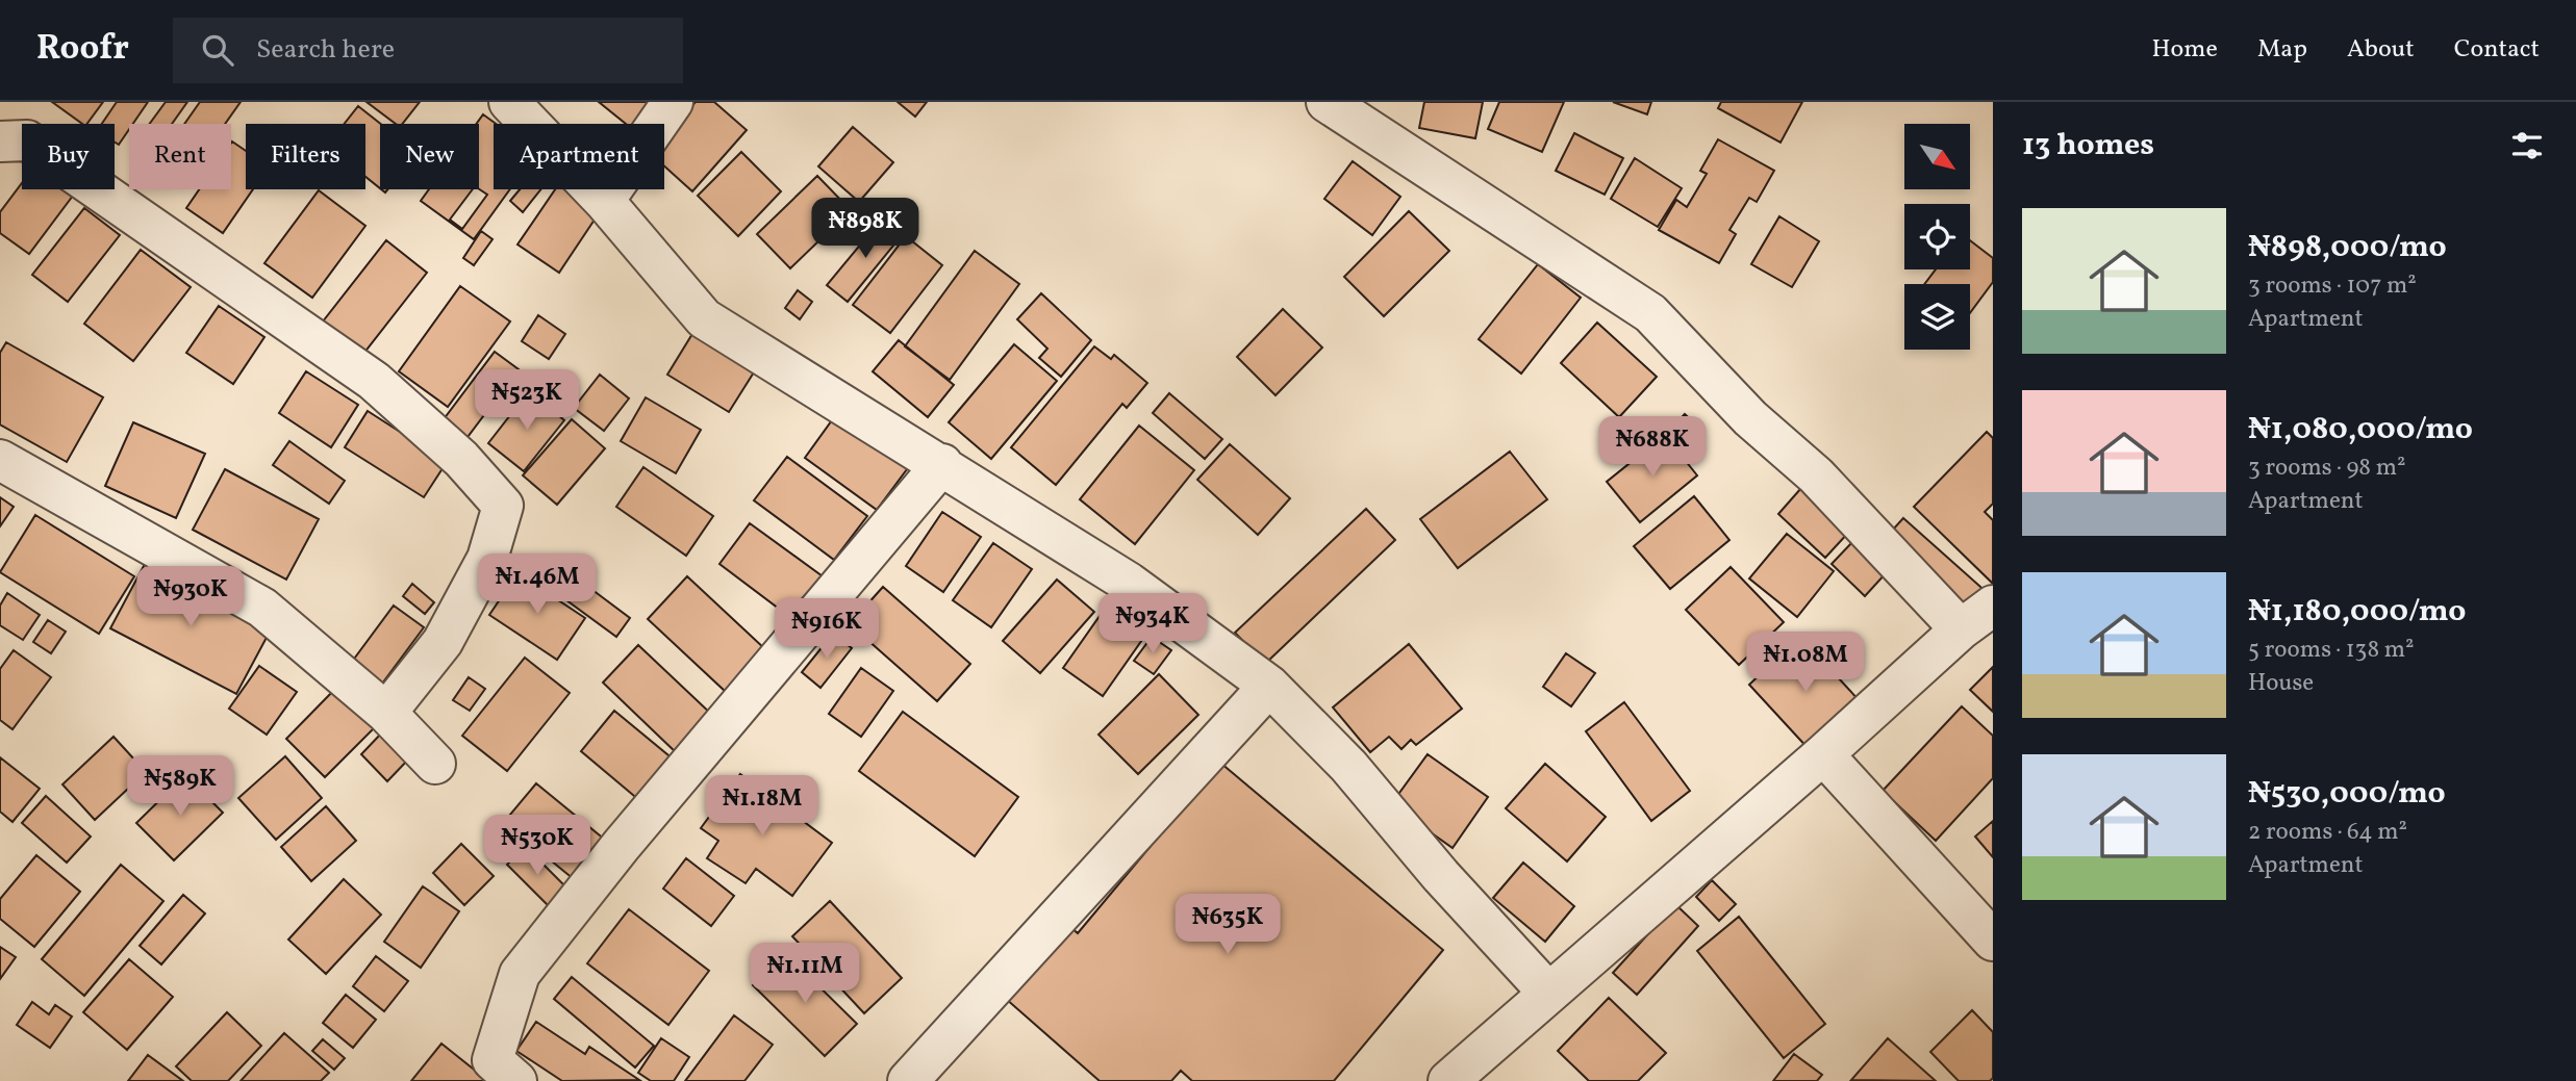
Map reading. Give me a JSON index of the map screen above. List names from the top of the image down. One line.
{"north":"bottom right","page":{"header":"Roofr","search":"Search here","nav":["Home","Map","About","Contact"],"heading":"13 homes","chip":["Buy","Rent","Filters","New","Apartment"],"list":[{"name":"₦898,000/mo","note":"3 rooms · 107 m² · Apartment"},{"name":"₦1,080,000/mo","note":"3 rooms · 98 m² · Apartment"},{"name":"₦1,180,000/mo","note":"5 rooms · 138 m² · House"},{"name":"₦530,000/mo","note":"2 rooms · 64 m² · Apartment"}],"price":["₦898K","₦523K","₦688K","₦1.46M","₦930K","₦934K","₦916K","₦1.08M","₦589K","₦1.18M","₦530K","₦635K","₦1.11M"]}}
